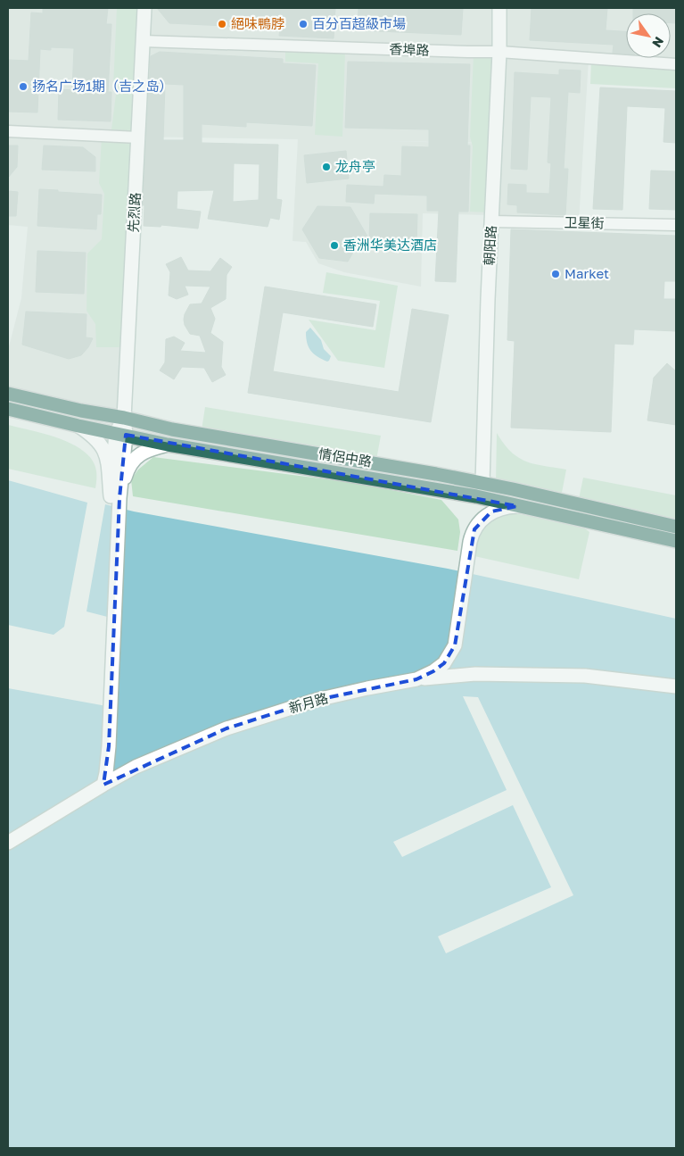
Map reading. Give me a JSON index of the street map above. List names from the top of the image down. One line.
{"streets":{"highway":["情侶中路"],"street":["香埠路","先烈路","卫星街","朝阳路","新月路"]},"crossings":[["香埠路","先烈路"],["香埠路","朝阳路"],["先烈路","情侶中路"],["卫星街","朝阳路"],["朝阳路","情侶中路"],["情侶中路","新月路"]],"places":["絕味鴨脖","百分百超級市場","扬名广场1期（吉之岛）","龙舟亭","香洲华美达酒店","Market"],"north":"bottom right"}
